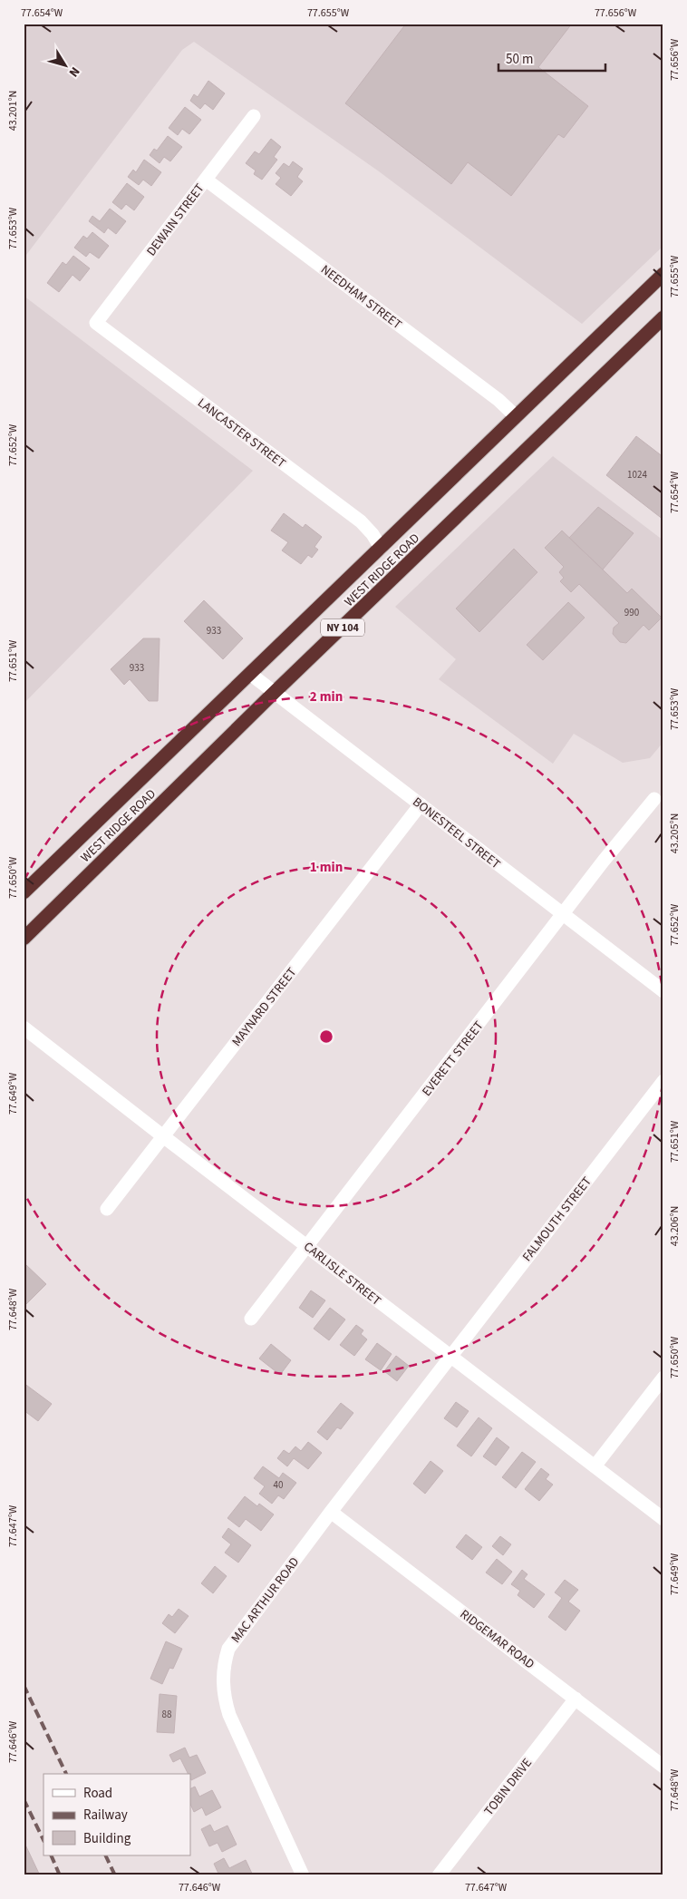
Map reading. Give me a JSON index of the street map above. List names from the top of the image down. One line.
{"streets":{"highway":["WEST RIDGE ROAD","NY 104"],"street":["DEWAIN STREET","NEEDHAM STREET","LANCASTER STREET","BONESTEEL STREET","MAYNARD STREET","EVERETT STREET","FALMOUTH STREET","CARLISLE STREET","MAC ARTHUR ROAD","RIDGEMAR ROAD","TOBIN DRIVE"]},"crossings":[["DEWAIN STREET","NEEDHAM STREET"],["DEWAIN STREET","LANCASTER STREET"],["NEEDHAM STREET","WEST RIDGE ROAD"],["LANCASTER STREET","WEST RIDGE ROAD"],["WEST RIDGE ROAD","BONESTEEL STREET"],["BONESTEEL STREET","MAYNARD STREET"],["BONESTEEL STREET","EVERETT STREET"],["MAYNARD STREET","CARLISLE STREET"],["EVERETT STREET","CARLISLE STREET"],["FALMOUTH STREET","CARLISLE STREET"],["FALMOUTH STREET","MAC ARTHUR ROAD"],["CARLISLE STREET","MAC ARTHUR ROAD"],["MAC ARTHUR ROAD","RIDGEMAR ROAD"],["RIDGEMAR ROAD","TOBIN DRIVE"]],"house_numbers":["1024","990","933","933","40","88"],"legend":["Road","Railway","Building"],"scale_bar":"50 m","north":"bottom right","coordinates":["77.654°W","77.655°W","77.656°W","43.201°N","77.653°W","77.652°W","77.651°W","43.205°N","77.650°W","77.649°W","43.206°N","77.648°W","77.647°W","77.646°W"],"rings":["2 min","1 min"]}
